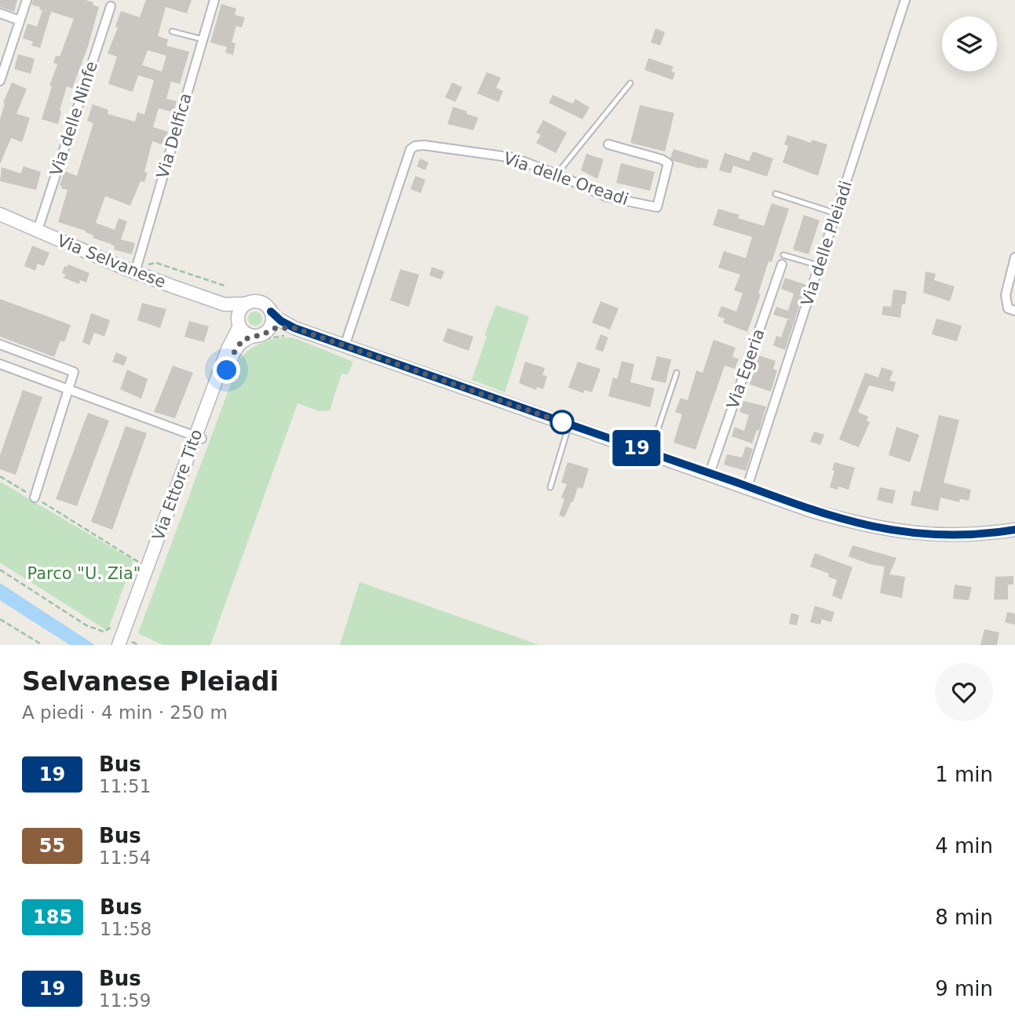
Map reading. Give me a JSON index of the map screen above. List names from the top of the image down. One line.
{"streets":{"street":["Via delle Ninfe","Via Delfica","Via delle Oreadi","Via delle Pleiadi","Via Selvanese","Via Egeria","Via Ettore Tito"]},"crossings":[["Via delle Ninfe","Via Selvanese"],["Via Delfica","Via Selvanese"],["Via Selvanese","Via Ettore Tito"]],"parks":["Parco \"U. Zia\""],"lines":["bus line 19"],"page":{"on_map":"19","heading":["Selvanese Pleiadi","A piedi · 4 min · 250 m"],"list":[{"mark":"19","name":"Bus","note":"11:51","value":"1 min"},{"mark":"55","name":"Bus","note":"11:54","value":"4 min"},{"mark":"185","name":"Bus","note":"11:58","value":"8 min"},{"mark":"19","name":"Bus","note":"11:59","value":"9 min"}]}}
